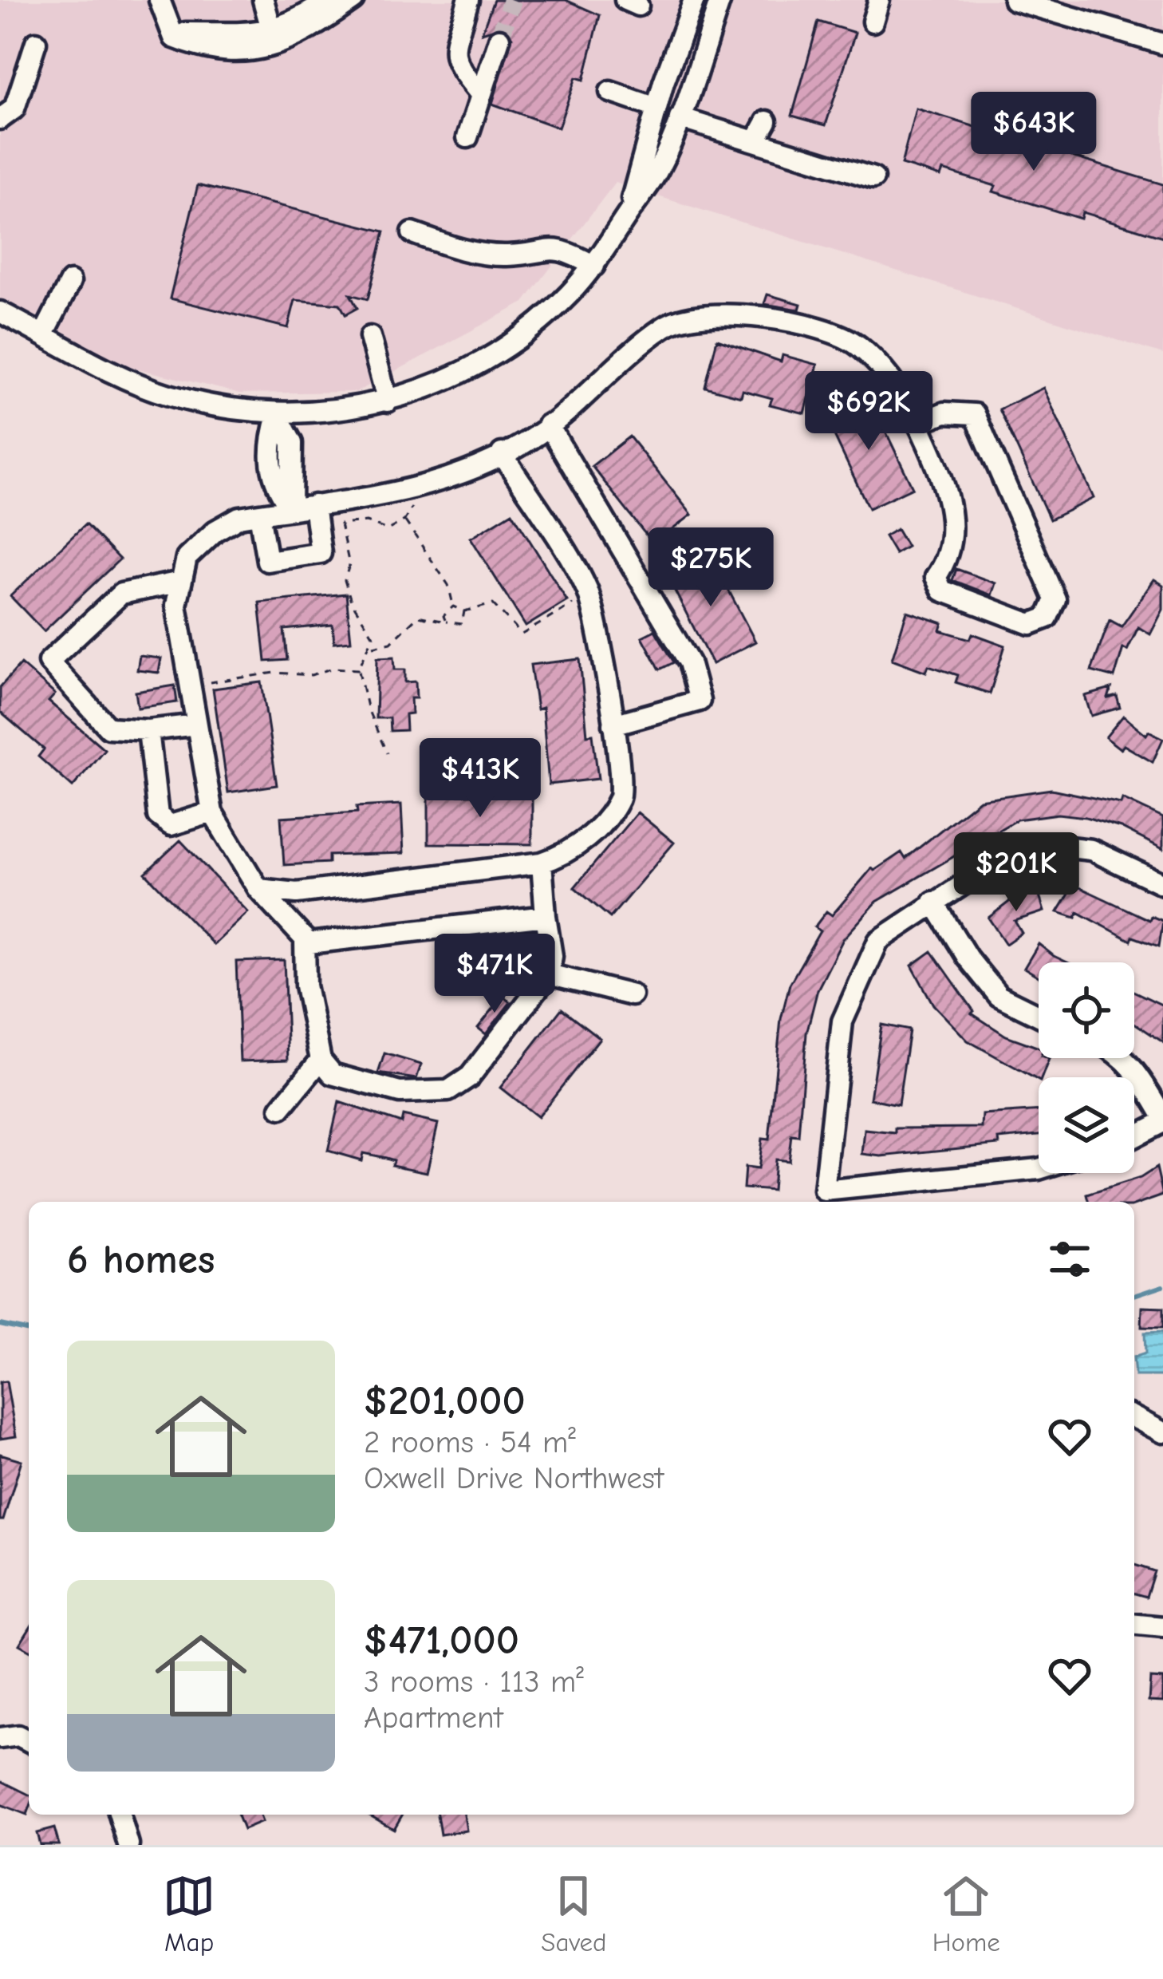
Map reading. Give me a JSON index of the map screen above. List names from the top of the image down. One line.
{"page":{"price":["$643K","$692K","$275K","$413K","$201K","$471K"],"heading":"6 homes","list":[{"name":"$201,000","note":"2 rooms · 54 m² · Oxwell Drive Northwest"},{"name":"$471,000","note":"3 rooms · 113 m² · Apartment"}],"tabs":["Map","Saved","Home"]}}
